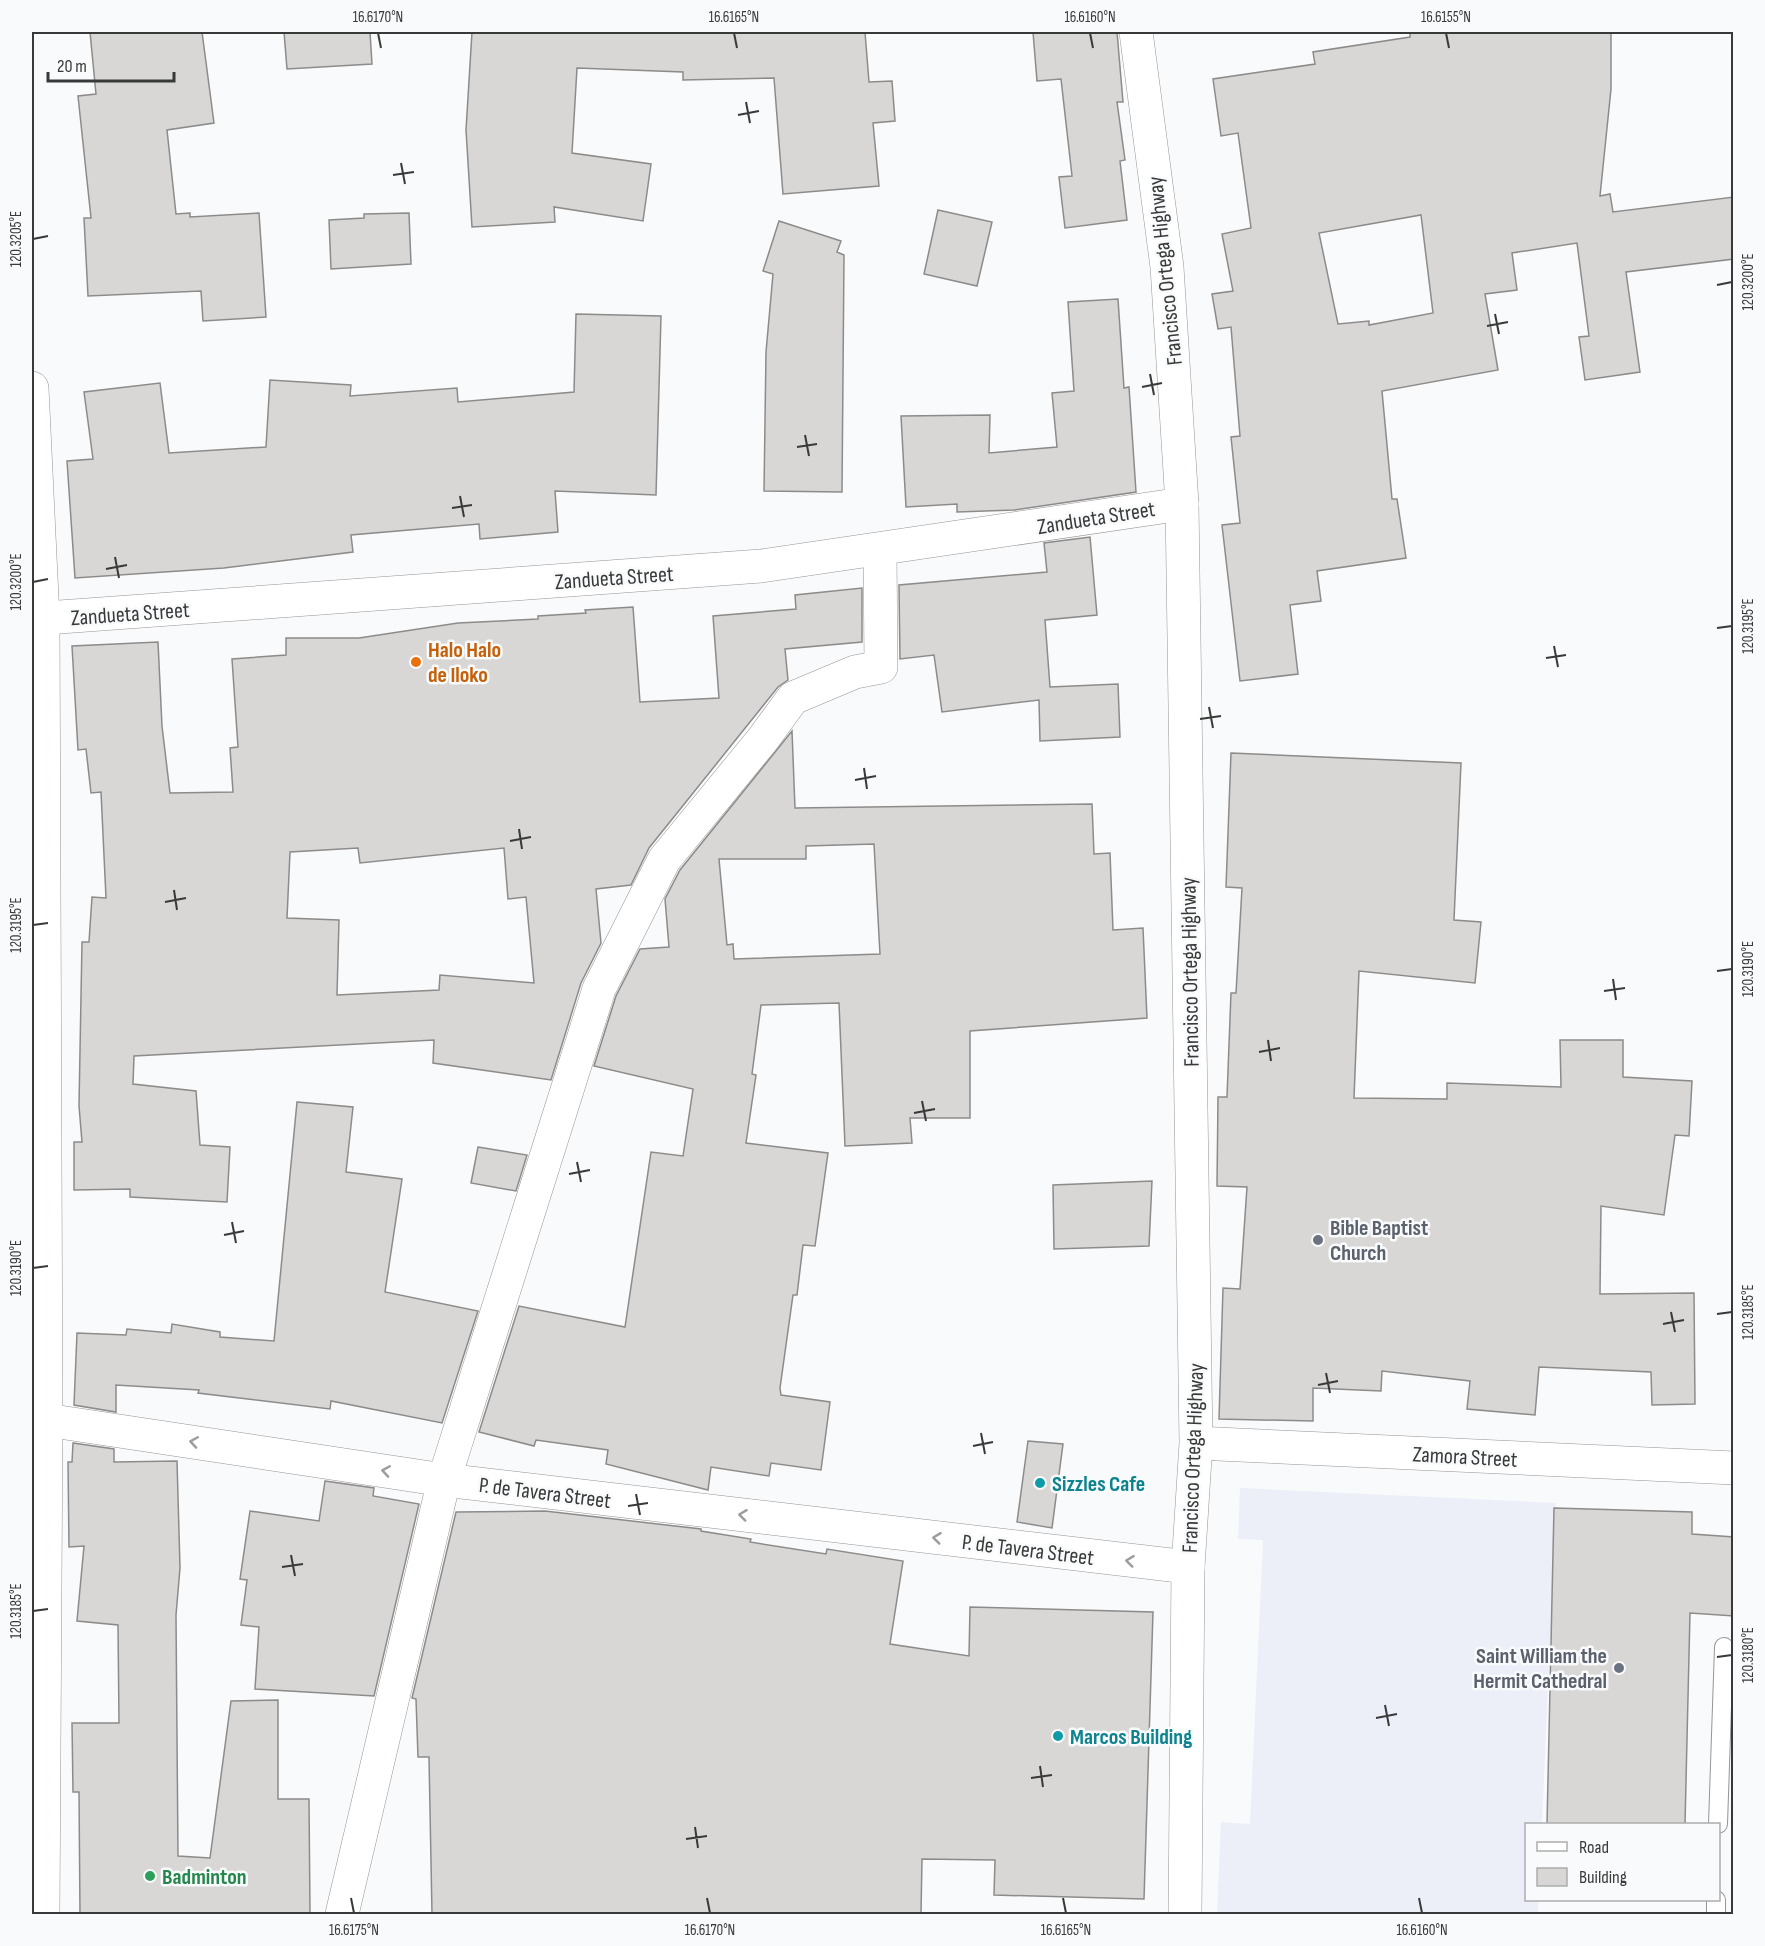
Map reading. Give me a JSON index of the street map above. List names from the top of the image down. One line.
{"streets":{"street":["Francisco Ortega Highway","Zandueta Street","Zamora Street","P. de Tavera Street"]},"crossings":[["Francisco Ortega Highway","Zandueta Street"],["Francisco Ortega Highway","Zamora Street"],["Francisco Ortega Highway","P. de Tavera Street"]],"one_way":["P. de Tavera Street"],"places":["Halo Halo de Iloko","Bible Baptist Church","Sizzles Cafe","Saint William the Hermit Cathedral","Marcos Building","Badminton"],"legend":["Road","Building"],"scale_bar":"20 m","coordinates":["16.6170°N","16.6165°N","16.6160°N","16.6155°N","120.3205°E","120.3200°E","120.3195°E","120.3190°E","120.3185°E","120.3180°E","16.6175°N"]}
